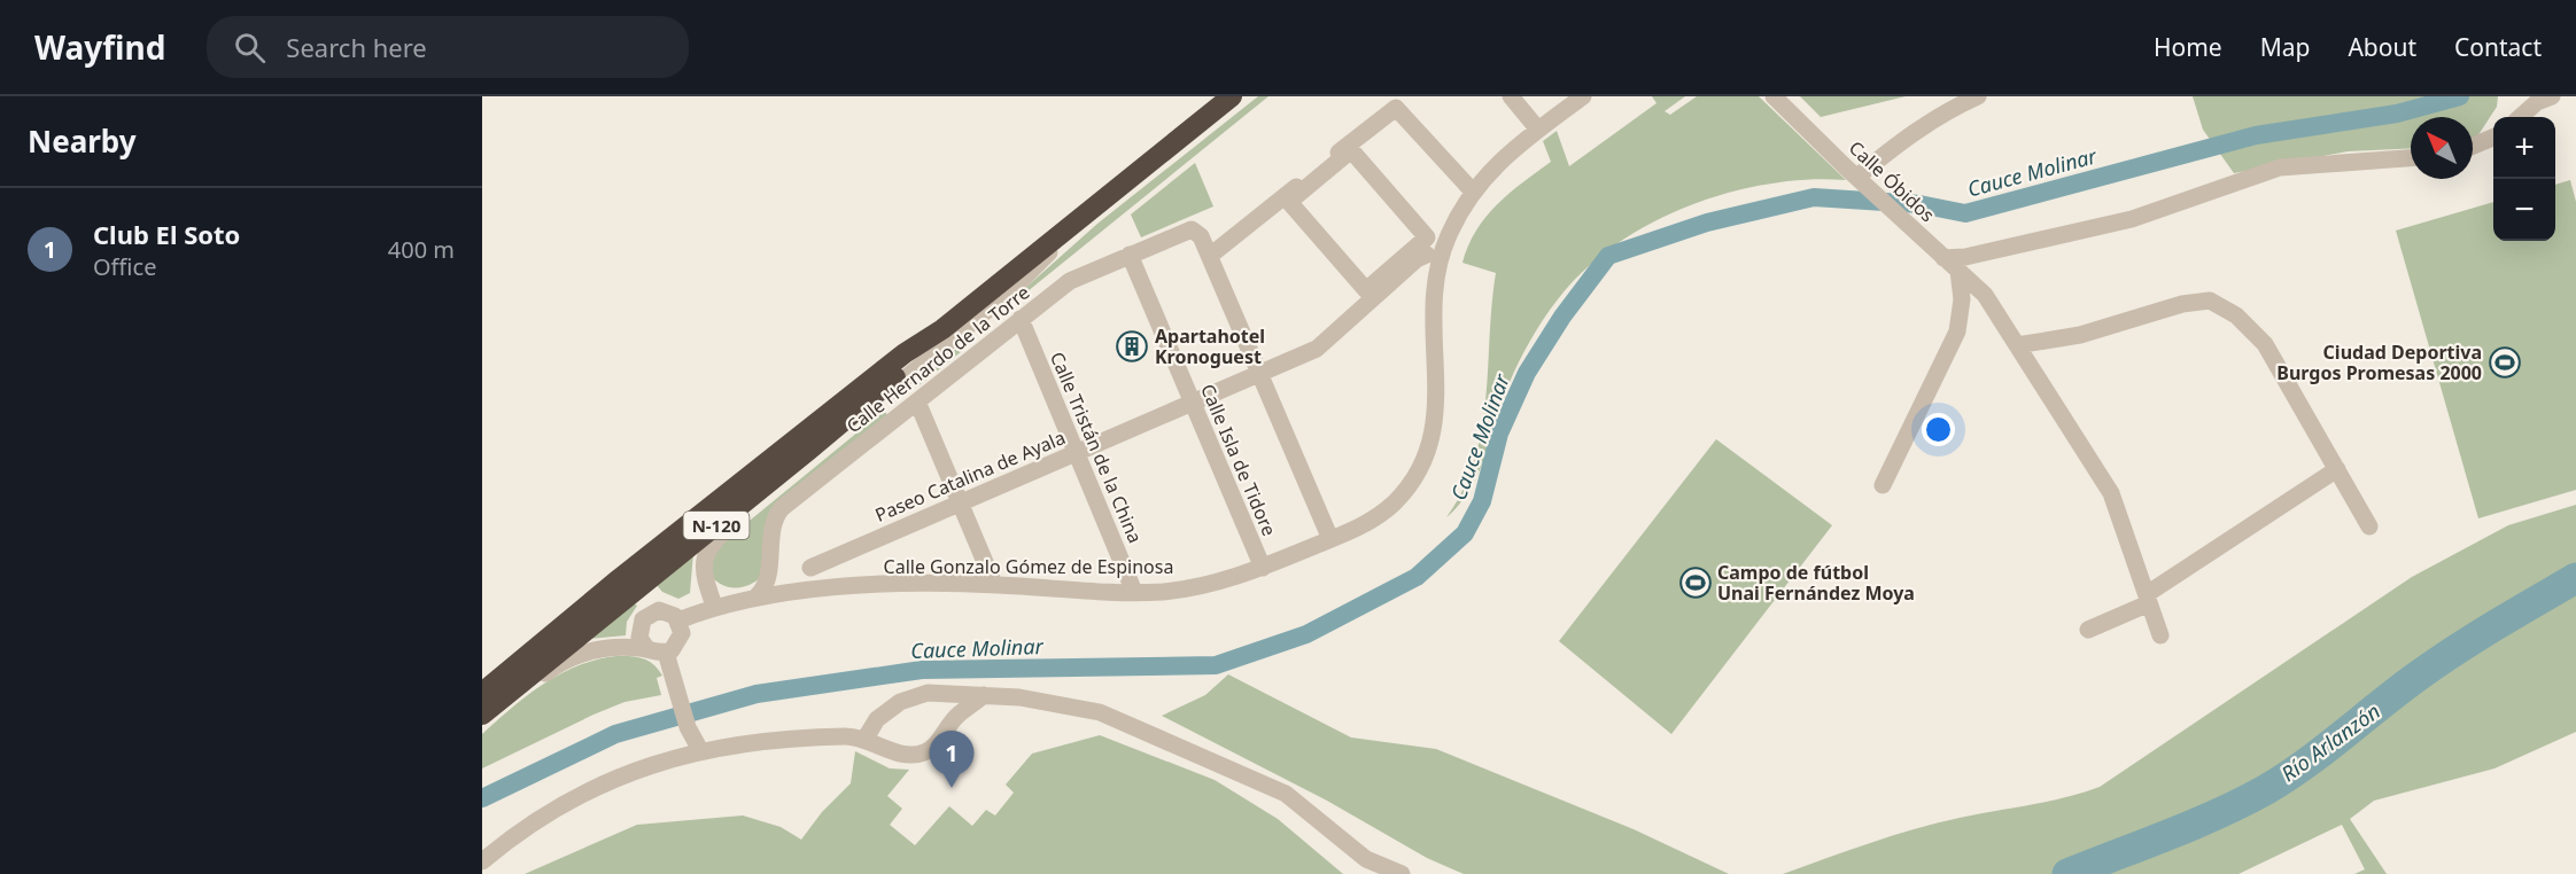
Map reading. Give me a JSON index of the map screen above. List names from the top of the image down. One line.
{"streets":{"highway":["N-120"],"street":["Calle Óbidos","Calle Hernardo de la Torre","Calle Tristán de la China","Calle Isla de Tidore","Paseo Catalina de Ayala","Calle Gonzalo Gómez de Espinosa"]},"crossings":[["Calle Hernardo de la Torre","Calle Tristán de la China"],["Calle Hernardo de la Torre","Calle Isla de Tidore"],["Calle Hernardo de la Torre","Calle Gonzalo Gómez de Espinosa"],["Calle Tristán de la China","Paseo Catalina de Ayala"],["Calle Tristán de la China","Calle Gonzalo Gómez de Espinosa"],["Calle Isla de Tidore","Paseo Catalina de Ayala"],["Calle Isla de Tidore","Calle Gonzalo Gómez de Espinosa"]],"water":["Cauce Molinar","Río Arlanzón"],"places":{"building":["Apartahotel Kronoguest"],"sports":["Ciudad Deportiva Burgos Promesas 2000","Campo de fútbol Unai Fernández Moya"]},"north":"top left","page":{"header":"Wayfind","search":"Search here","nav":["Home","Map","About","Contact"],"heading":"Nearby","map_buttons":["+","−"],"list":[{"mark":"1","name":"Club El Soto","note":"Office","value":"400 m"}],"pins":"1"}}
